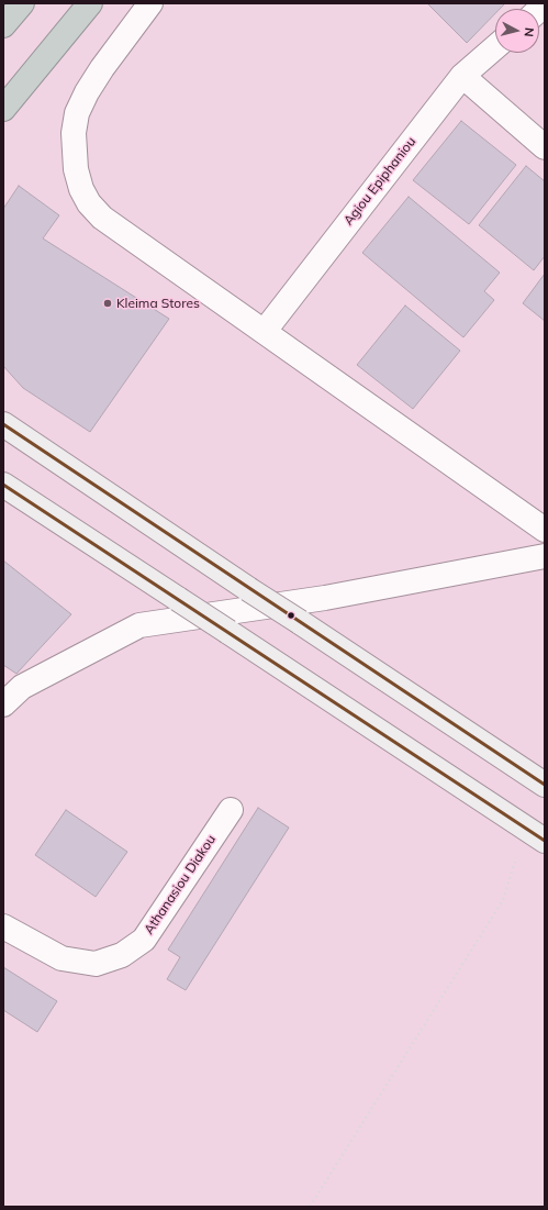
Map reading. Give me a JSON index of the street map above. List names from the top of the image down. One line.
{"streets":{"street":["Agiou Epiphaniou","Athanasiou Diakou"]},"places":["Kleima Stores"],"north":"right"}
